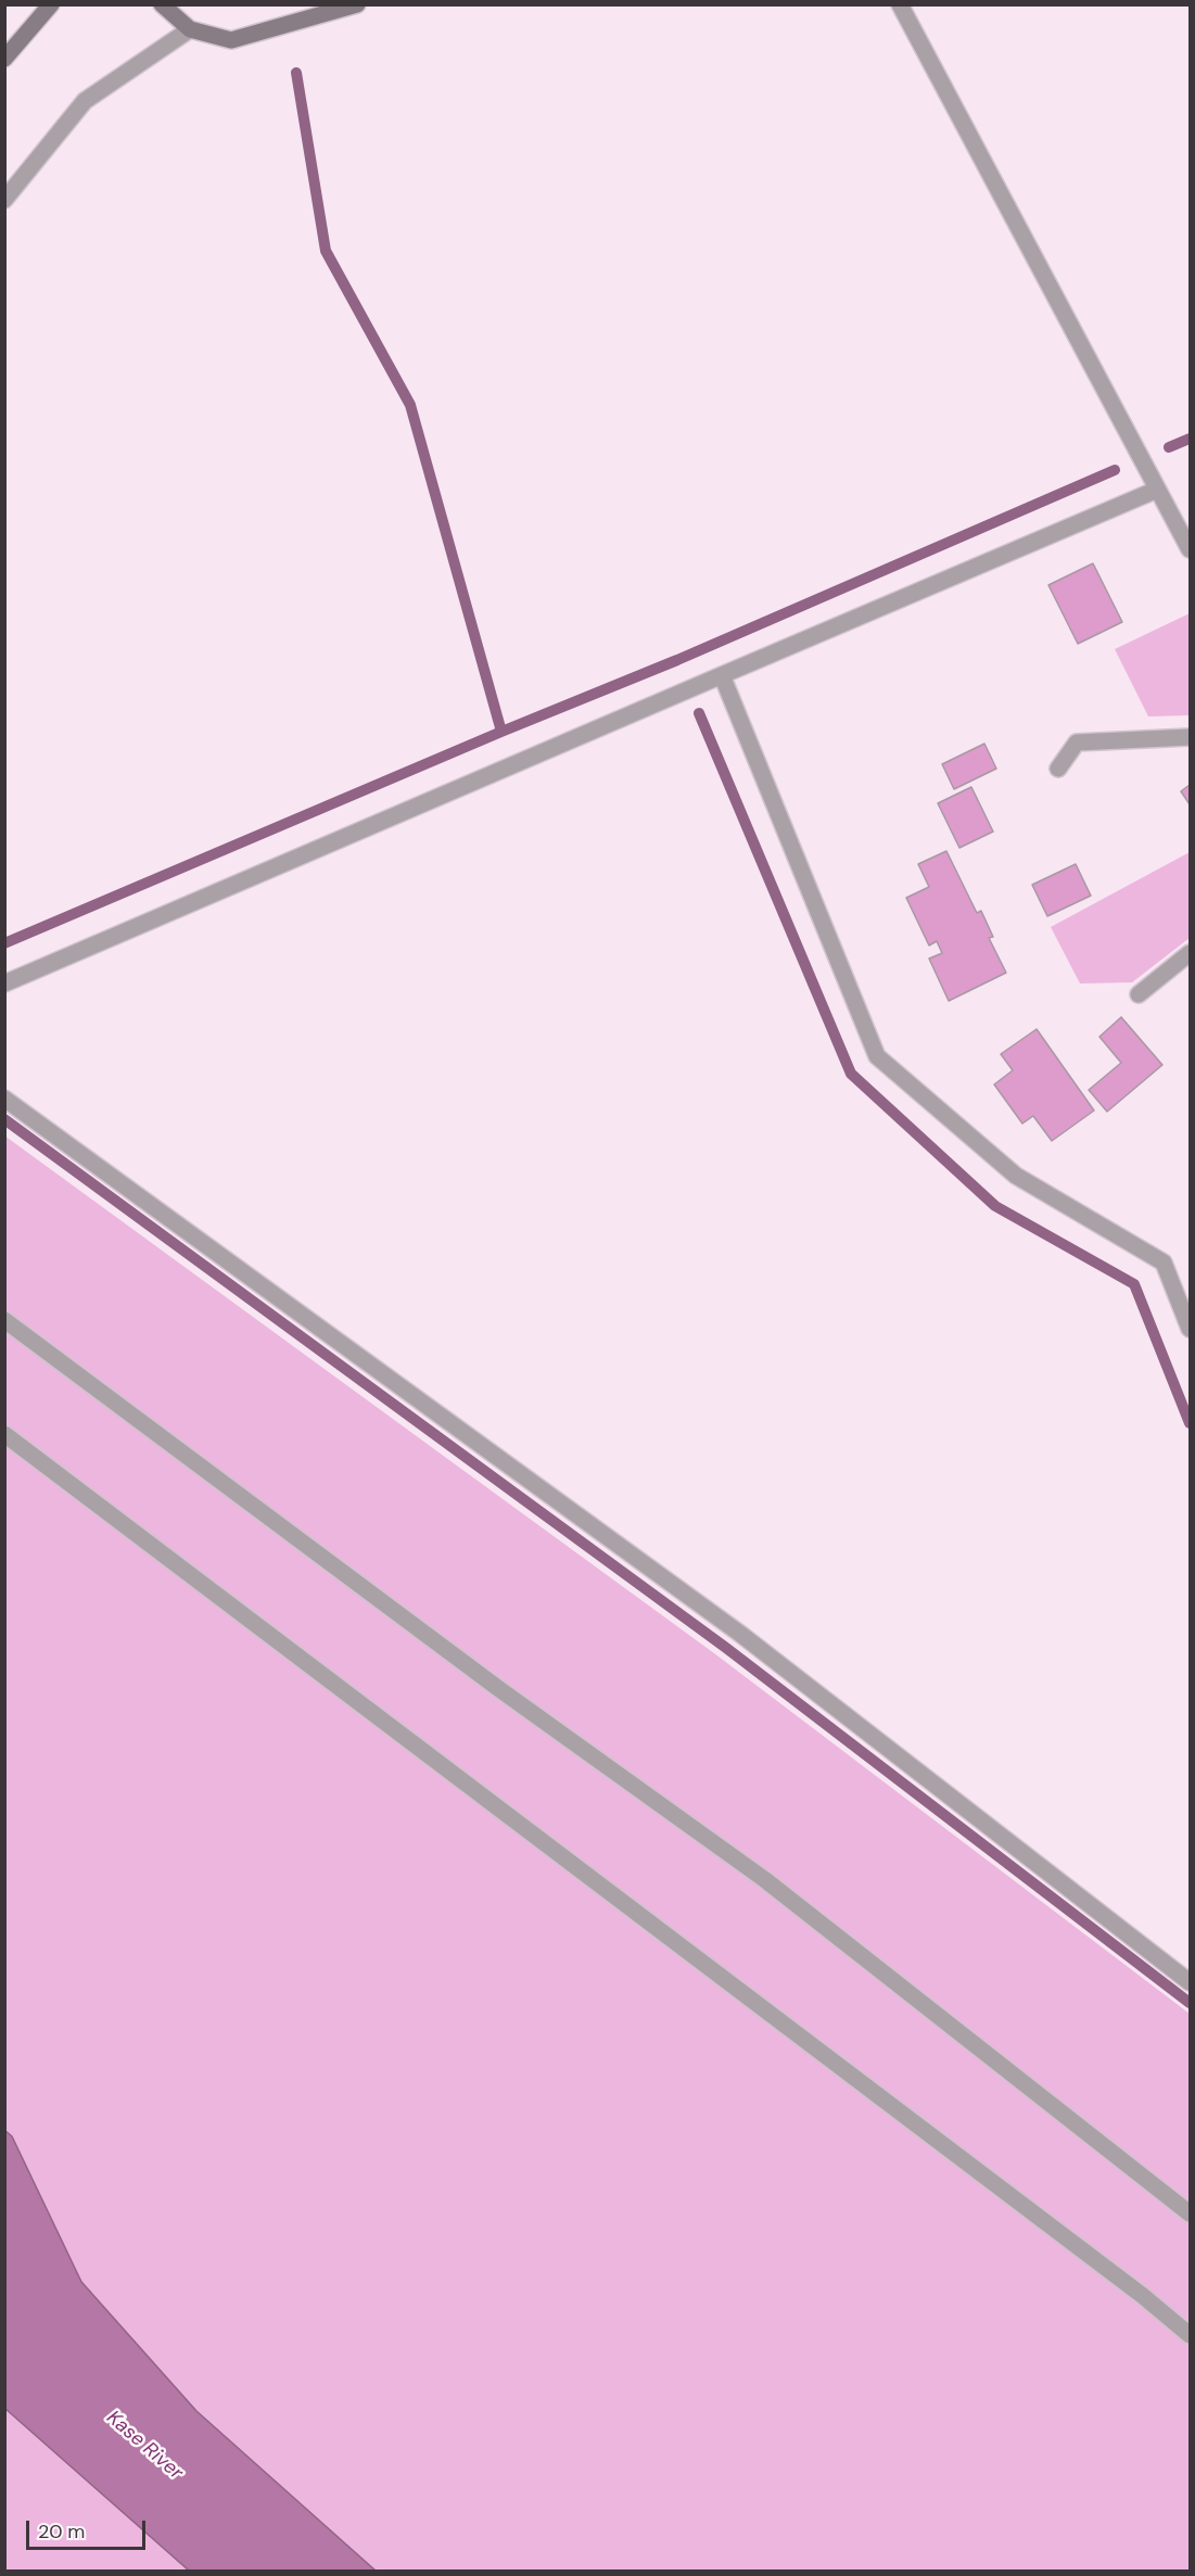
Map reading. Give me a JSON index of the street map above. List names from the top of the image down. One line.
{"water":["Kase River"],"scale_bar":"20 m"}
